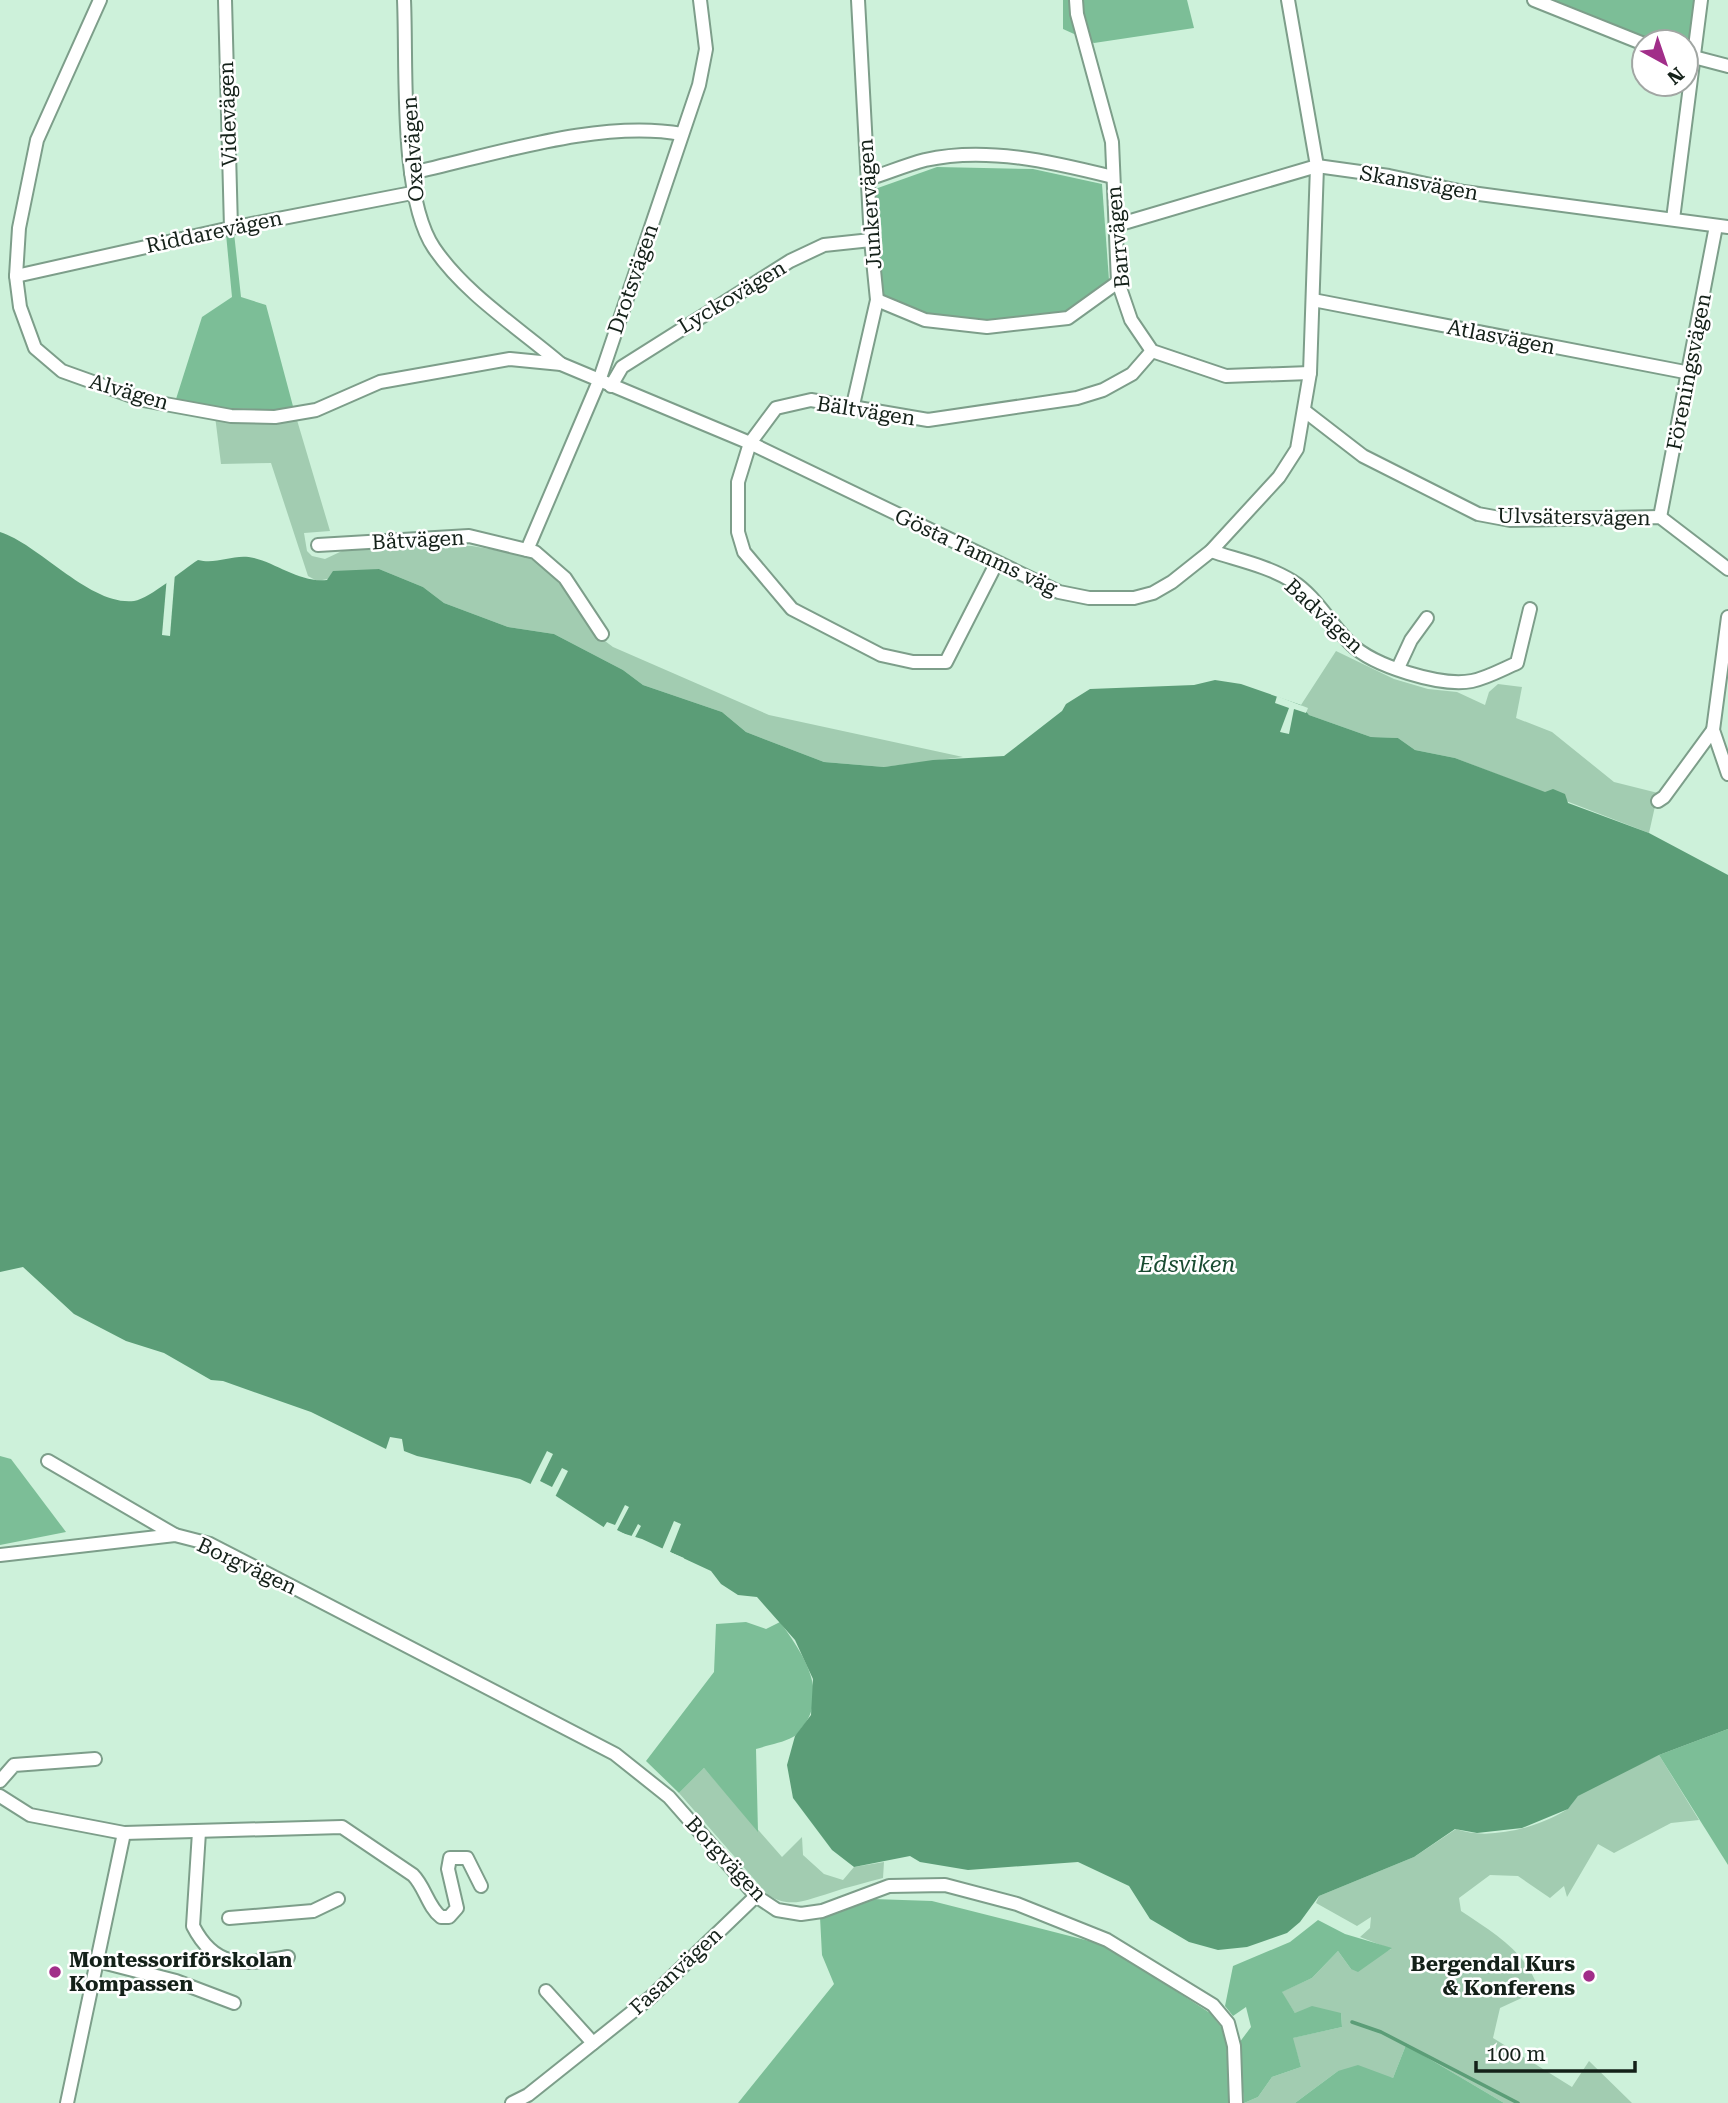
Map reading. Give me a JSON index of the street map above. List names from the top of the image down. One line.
{"streets":{"street":["Videvägen","Oxelvägen","Skansvägen","Junkervägen","Riddarevägen","Barrvägen","Drotsvägen","Lyckovägen","Atlasvägen","Föreningsvägen","Alvägen","Bältvägen","Ulvsätersvägen","Båtvägen","Gösta Tamms väg","Badvägen","Borgvägen","Fasanvägen"]},"crossings":[["Videvägen","Riddarevägen"],["Oxelvägen","Riddarevägen"],["Oxelvägen","Alvägen"],["Skansvägen","Junkervägen"],["Skansvägen","Barrvägen"],["Skansvägen","Lyckovägen"],["Skansvägen","Föreningsvägen"],["Skansvägen","Gösta Tamms väg"],["Junkervägen","Barrvägen"],["Junkervägen","Lyckovägen"],["Junkervägen","Bältvägen"],["Riddarevägen","Alvägen"],["Barrvägen","Lyckovägen"],["Barrvägen","Bältvägen"],["Drotsvägen","Lyckovägen"],["Drotsvägen","Alvägen"],["Drotsvägen","Båtvägen"],["Drotsvägen","Gösta Tamms väg"],["Lyckovägen","Alvägen"],["Lyckovägen","Gösta Tamms väg"],["Atlasvägen","Föreningsvägen"],["Atlasvägen","Gösta Tamms väg"],["Föreningsvägen","Ulvsätersvägen"],["Alvägen","Gösta Tamms väg"],["Bältvägen","Gösta Tamms väg"],["Ulvsätersvägen","Gösta Tamms väg"],["Gösta Tamms väg","Badvägen"],["Borgvägen","Fasanvägen"]],"water":["Edsviken"],"places":["Montessoriförskolan Kompassen","Bergendal Kurs & Konferens"],"scale_bar":"100 m","north":"bottom right"}
